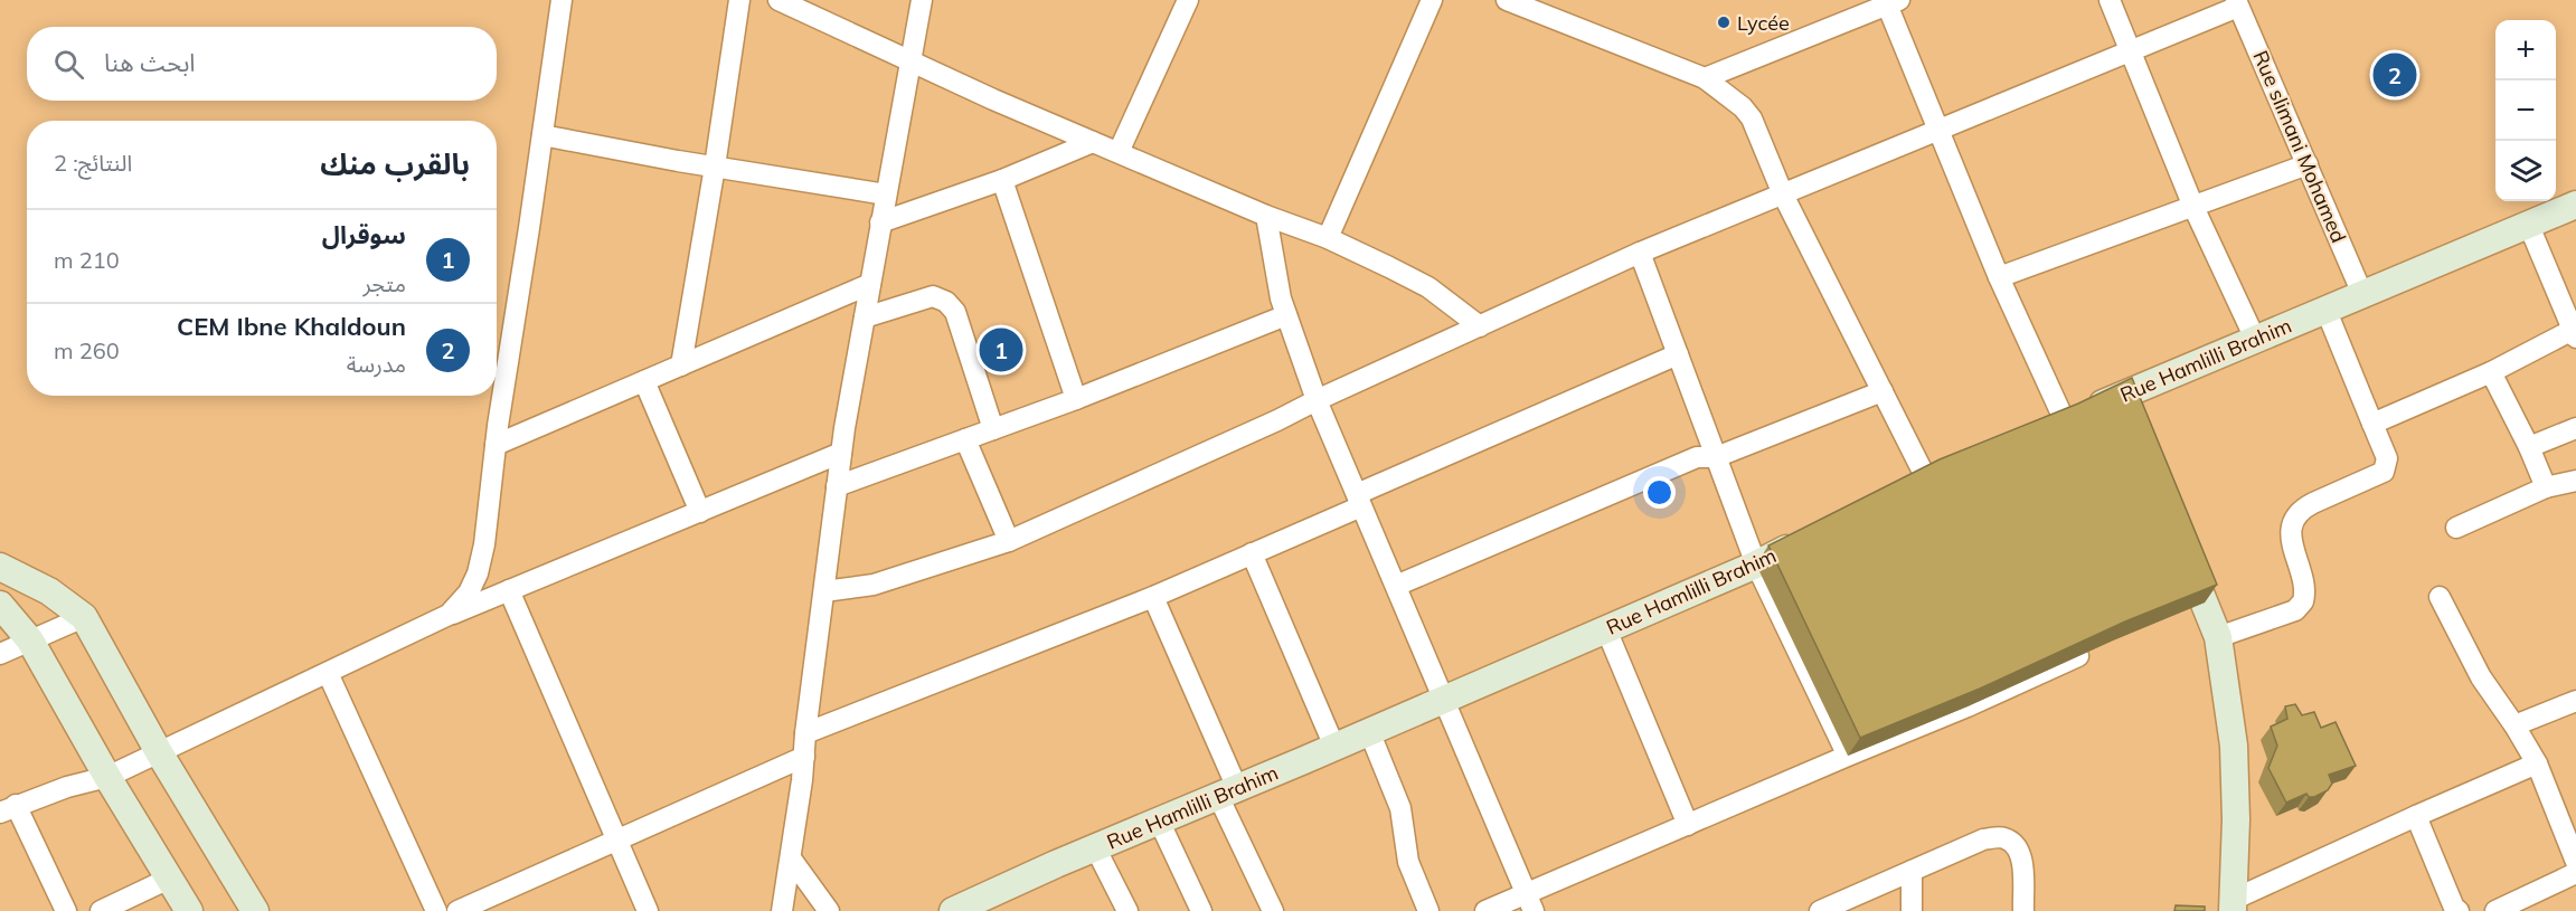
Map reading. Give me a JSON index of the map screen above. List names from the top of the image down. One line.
{"streets":{"street":["Rue slimani Mohamed","Rue Hamlilli Brahim"]},"crossings":[["Rue slimani Mohamed","Rue Hamlilli Brahim"]],"places":["Lycée"],"page":{"map_buttons":["+","−"],"search":"ابحث هنا","pins":["2","1"],"heading":["بالقرب منك","النتائج: 2"],"list":[{"mark":"1","name":"سوقرال","note":"متجر","value":"210 m"},{"mark":"2","name":"CEM Ibne Khaldoun","note":"مدرسة","value":"260 m"}]}}
